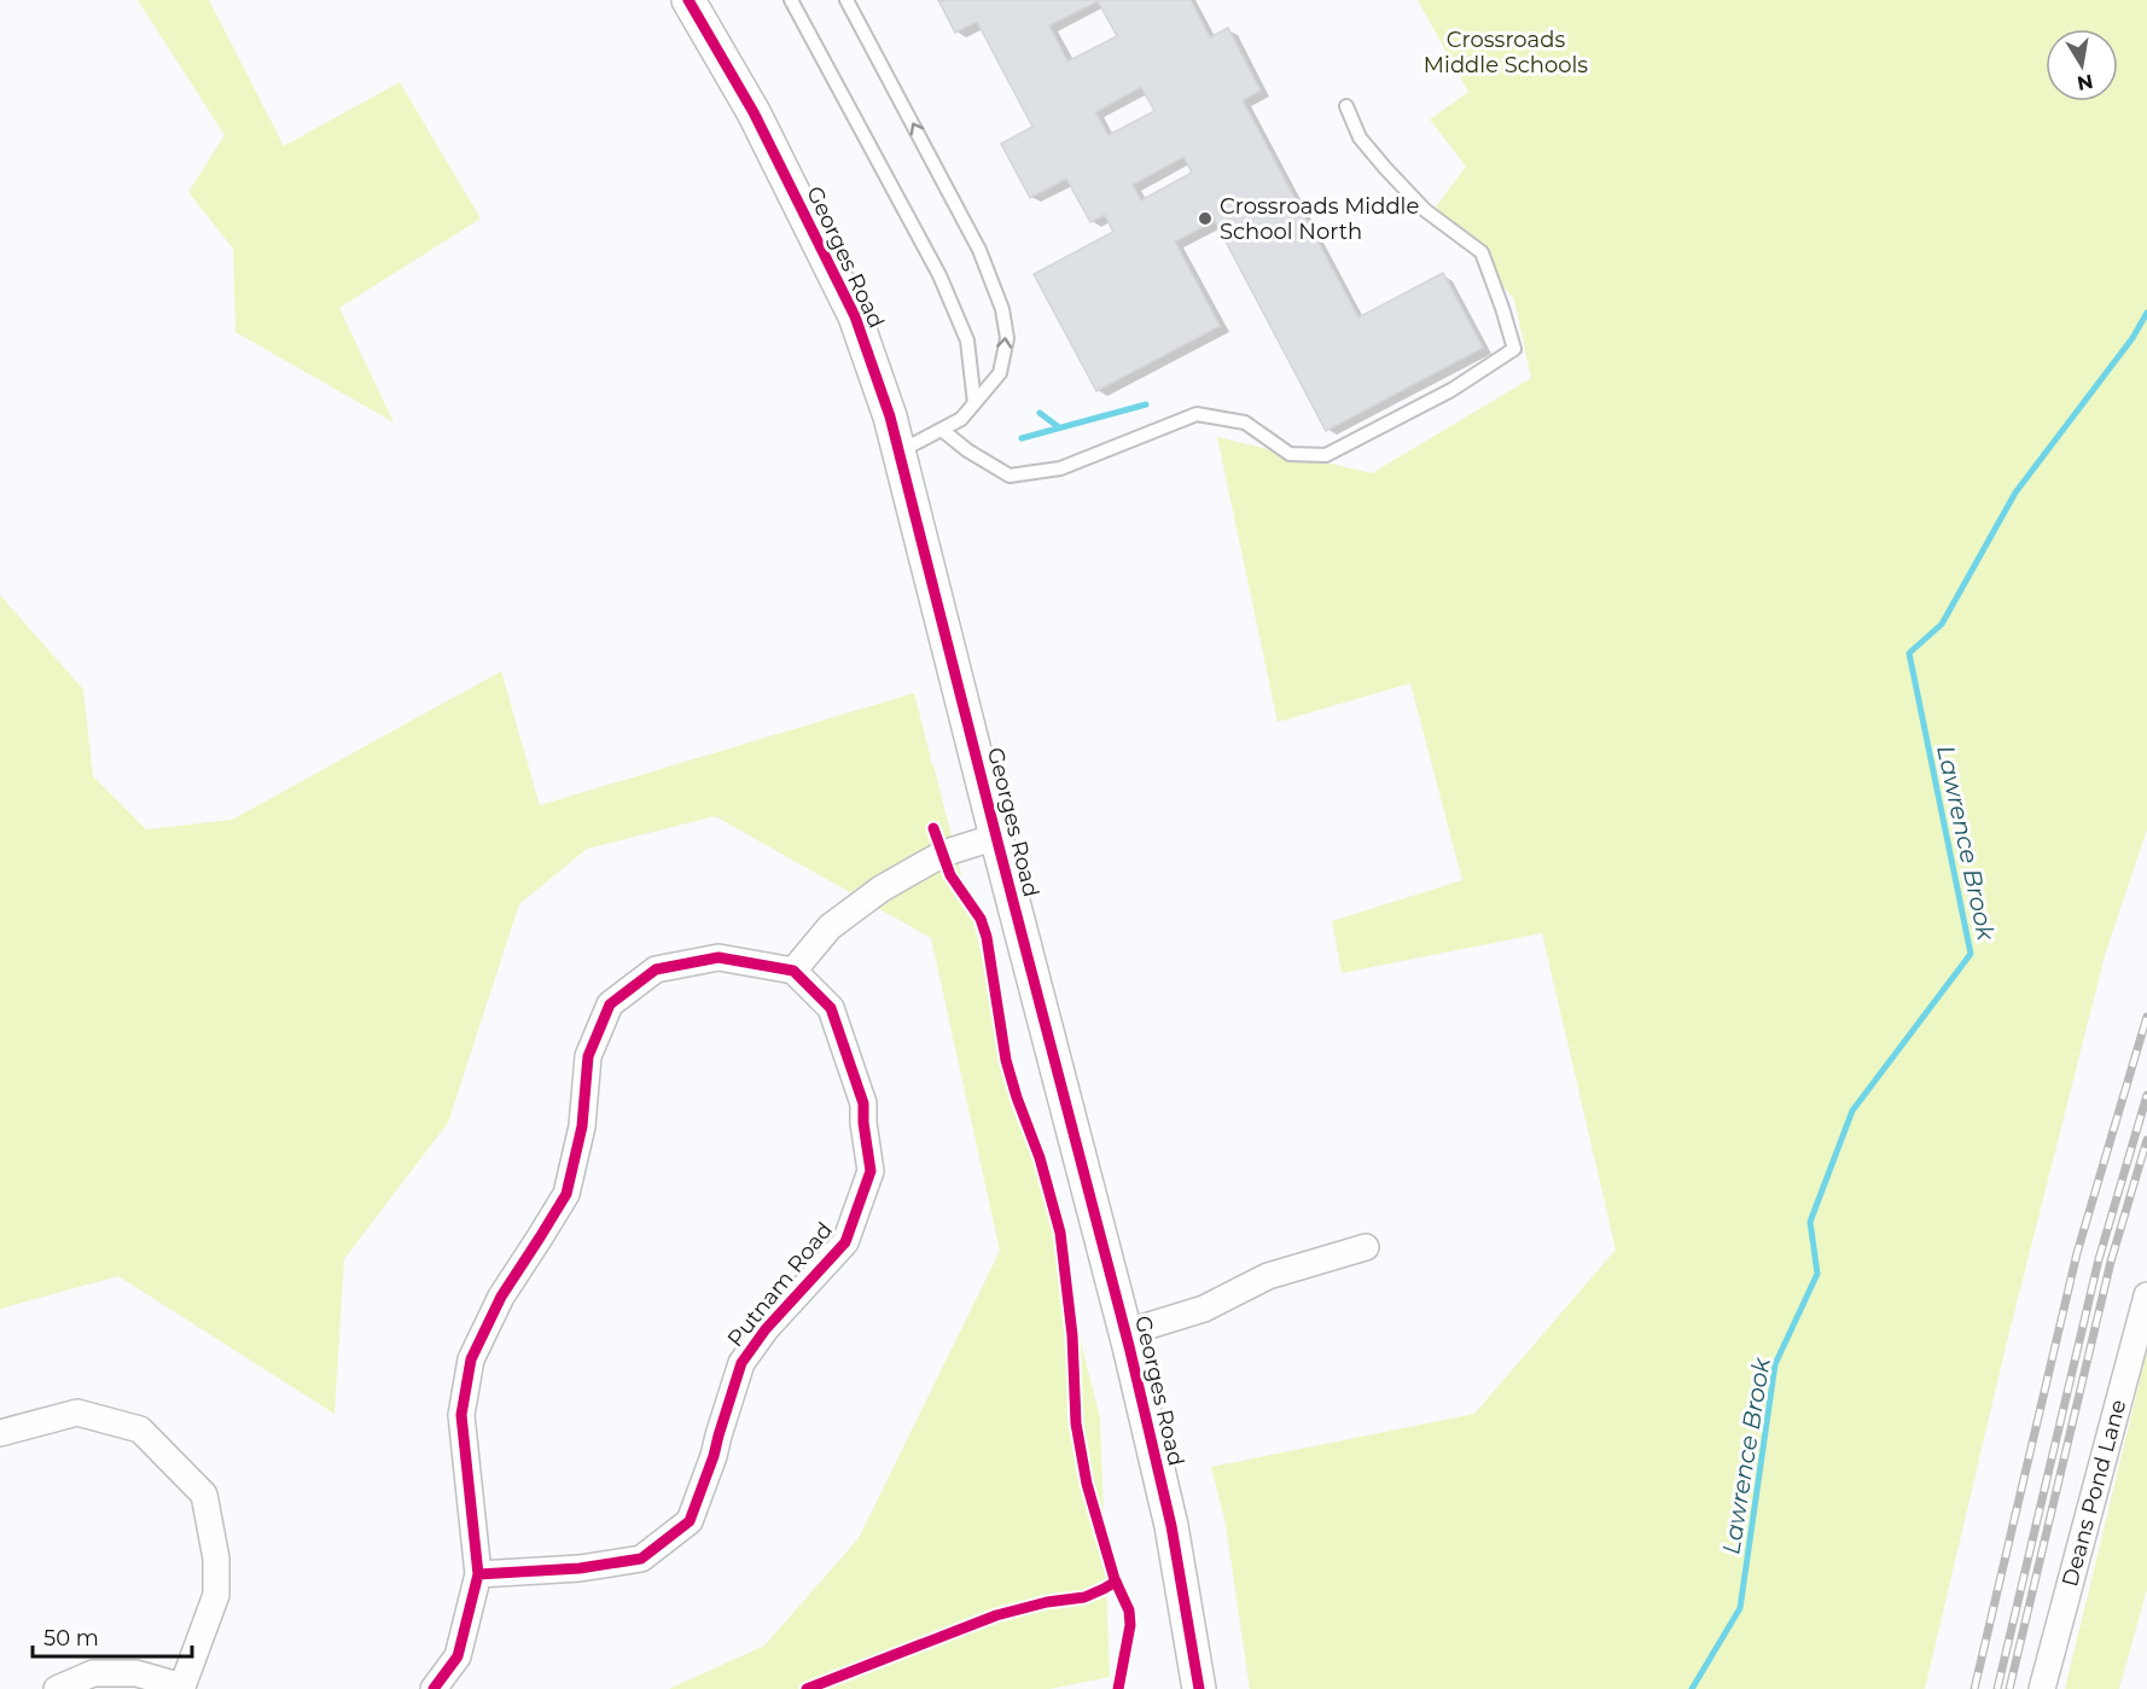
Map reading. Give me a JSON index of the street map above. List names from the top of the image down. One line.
{"streets":{"street":["Georges Road","Putnam Road","Deans Pond Lane"]},"water":["Lawrence Brook"],"parks":["Crossroads Middle Schools"],"places":["Crossroads Middle School North"],"scale_bar":"50 m","north":"bottom"}
